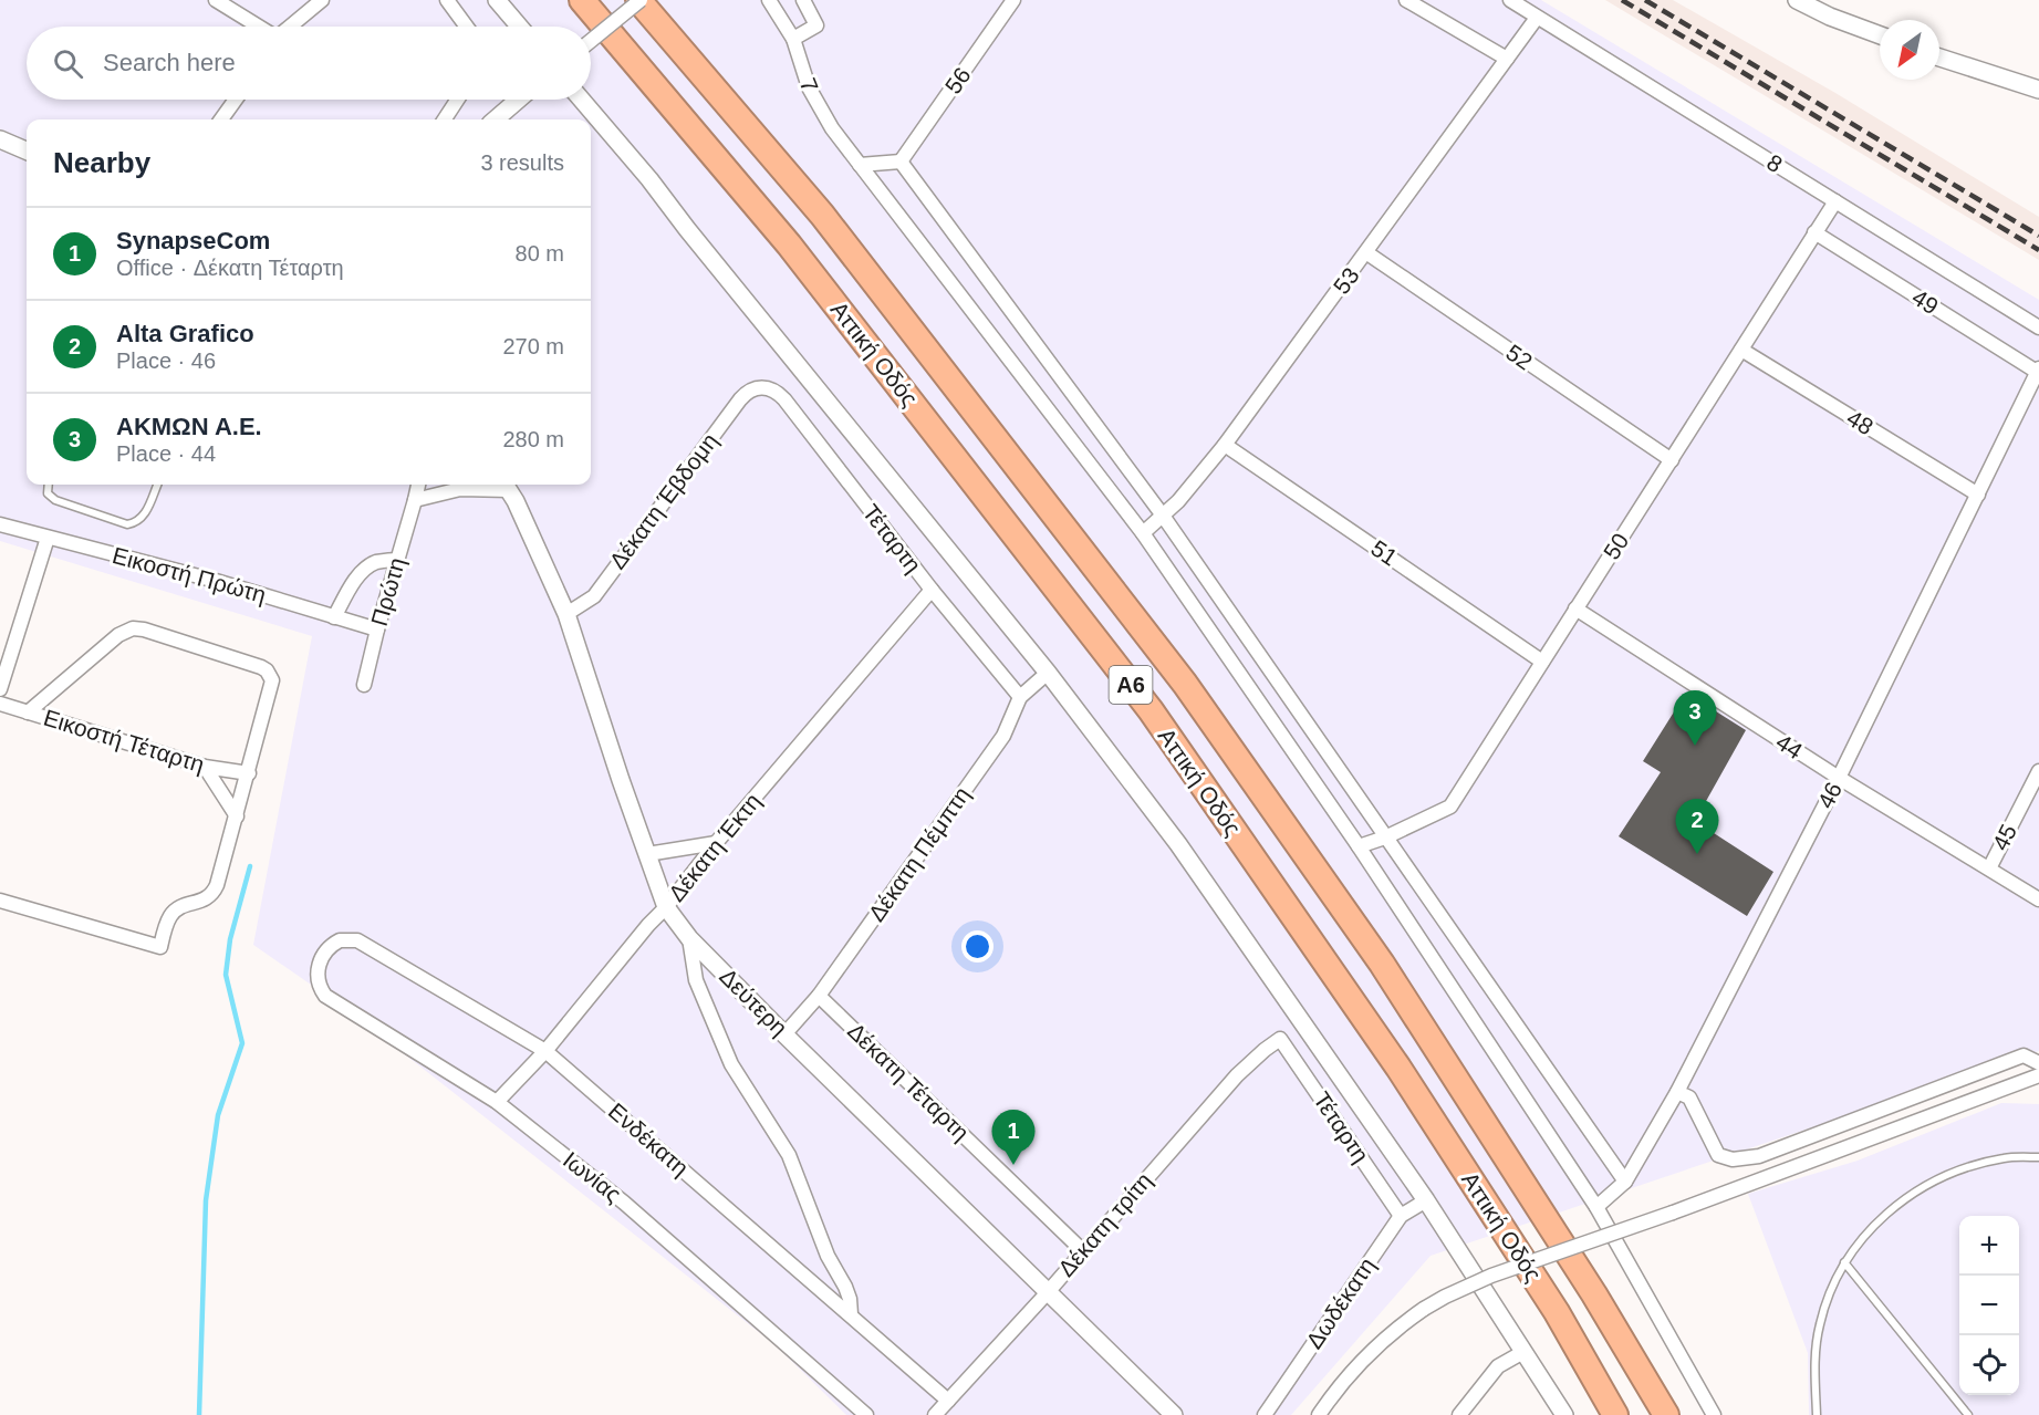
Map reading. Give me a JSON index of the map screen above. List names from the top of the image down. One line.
{"streets":{"highway":["Αττική Οδός","Α6"],"street":["56","7","8","53","49","52","48","Δέκατη Έβδομη","Τέταρτη","50","51","Εικοστή Πρώτη","Πρώτη","Εικοστή Τέταρτη","44","46","45","Δέκατη Έκτη","Δέκατη Πέμπτη","Δεύτερη","Δέκατη Τέταρτη","Ενδέκατη","Ιωνίας","Δέκατη τρίτη","Δωδέκατη"]},"crossings":[["7","53"],["7","50"],["7","46"],["8","53"],["8","50"],["53","52"],["53","51"],["49","50"],["49","46"],["52","50"],["48","50"],["48","46"],["Δέκατη Έβδομη","Τέταρτη"],["Δέκατη Έβδομη","Δεύτερη"],["Τέταρτη","Δέκατη Έκτη"],["Τέταρτη","Δέκατη Πέμπτη"],["Τέταρτη","Δέκατη τρίτη"],["Τέταρτη","Δωδέκατη"],["50","51"],["50","44"],["Εικοστή Πρώτη","Πρώτη"],["44","46"],["44","45"],["Δέκατη Έκτη","Δεύτερη"],["Δέκατη Έκτη","Ενδέκατη"],["Δέκατη Έκτη","Ιωνίας"],["Δέκατη Πέμπτη","Δεύτερη"],["Δέκατη Πέμπτη","Δέκατη Τέταρτη"],["Δεύτερη","Δέκατη τρίτη"],["Δέκατη Τέταρτη","Δέκατη τρίτη"],["Ενδέκατη","Ιωνίας"],["Ενδέκατη","Δέκατη τρίτη"]],"north":"bottom left","page":{"search":"Search here","heading":["Nearby","3 results"],"list":[{"mark":"1","name":"SynapseCom","note":"Office · Δέκατη Τέταρτη","value":"80 m"},{"mark":"2","name":"Alta Grafico","note":"Place · 46","value":"270 m"},{"mark":"3","name":"ΑΚΜΩΝ Α.Ε.","note":"Place · 44","value":"280 m"}],"pins":["3","2","1"],"map_buttons":["+","−"]}}
